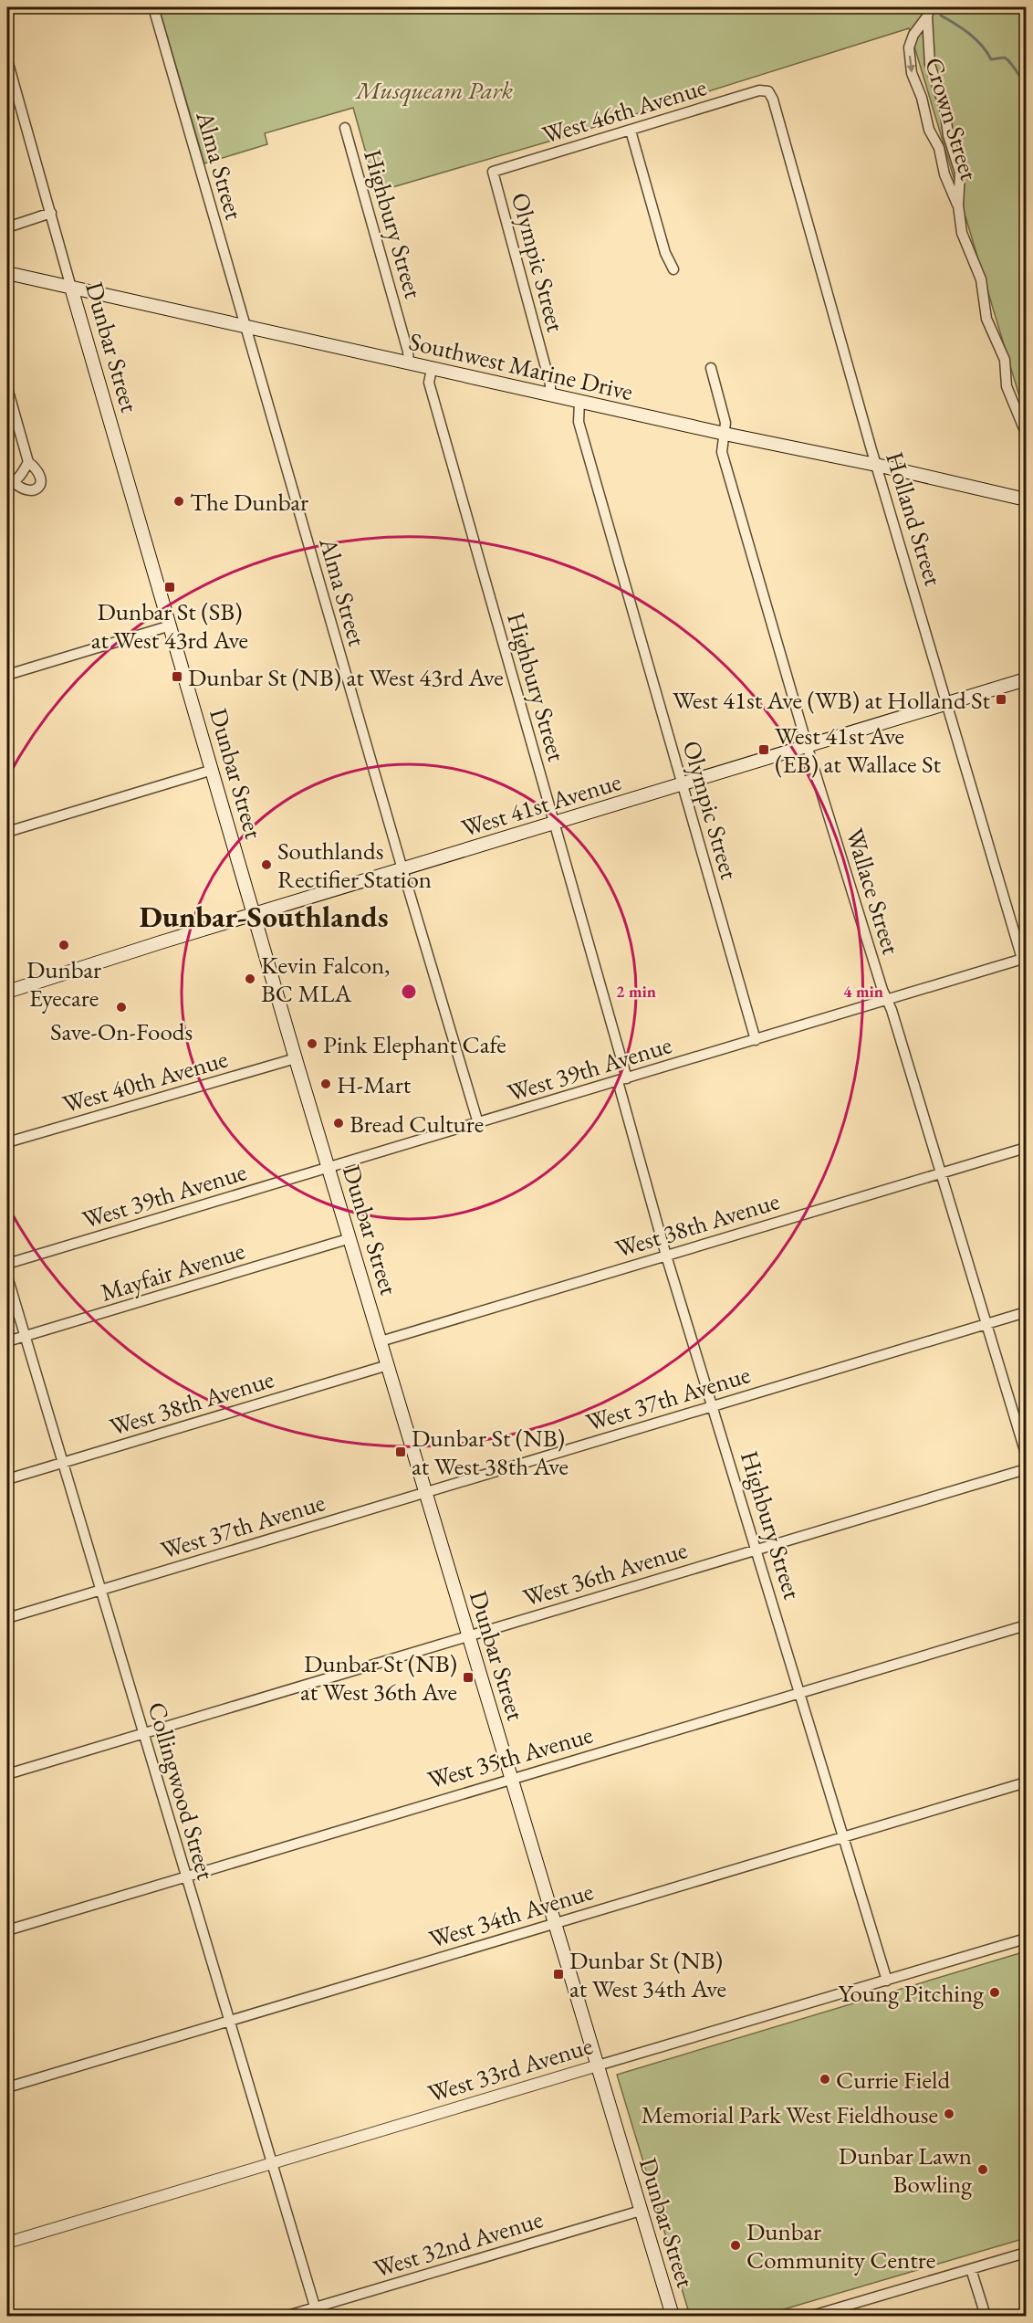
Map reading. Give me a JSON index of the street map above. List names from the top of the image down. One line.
{"streets":{"main road":["Dunbar Street","Southwest Marine Drive","West 41st Avenue"],"street":["West 46th Avenue","Crown Street","Alma Street","Highbury Street","Olympic Street","Holland Street","Wallace Street","West 39th Avenue","West 40th Avenue","West 38th Avenue","Mayfair Avenue","West 37th Avenue","West 36th Avenue","West 35th Avenue","Collingwood Street","West 34th Avenue","West 33rd Avenue","West 32nd Avenue"]},"crossings":[["West 46th Avenue","Olympic Street"],["West 46th Avenue","Holland Street"],["Alma Street","Southwest Marine Drive"],["Alma Street","West 41st Avenue"],["Alma Street","West 39th Avenue"],["Highbury Street","Southwest Marine Drive"],["Highbury Street","West 41st Avenue"],["Highbury Street","West 39th Avenue"],["Highbury Street","West 38th Avenue"],["Highbury Street","West 37th Avenue"],["Highbury Street","West 36th Avenue"],["Highbury Street","West 35th Avenue"],["Highbury Street","West 34th Avenue"],["Highbury Street","West 33rd Avenue"],["Olympic Street","Southwest Marine Drive"],["Olympic Street","West 41st Avenue"],["Olympic Street","West 39th Avenue"],["Dunbar Street","Southwest Marine Drive"],["Dunbar Street","West 41st Avenue"],["Dunbar Street","West 39th Avenue"],["Dunbar Street","West 40th Avenue"],["Dunbar Street","West 38th Avenue"],["Dunbar Street","Mayfair Avenue"],["Dunbar Street","West 37th Avenue"],["Dunbar Street","West 36th Avenue"],["Dunbar Street","West 35th Avenue"],["Dunbar Street","West 34th Avenue"],["Dunbar Street","West 33rd Avenue"],["Dunbar Street","West 32nd Avenue"],["Southwest Marine Drive","Holland Street"],["Southwest Marine Drive","Wallace Street"],["Holland Street","West 41st Avenue"],["Holland Street","West 39th Avenue"],["West 41st Avenue","Wallace Street"],["Wallace Street","West 39th Avenue"],["Wallace Street","West 38th Avenue"],["Wallace Street","West 37th Avenue"],["West 38th Avenue","Collingwood Street"],["Mayfair Avenue","Collingwood Street"],["West 37th Avenue","Collingwood Street"],["West 36th Avenue","Collingwood Street"],["West 35th Avenue","Collingwood Street"],["Collingwood Street","West 34th Avenue"],["Collingwood Street","West 33rd Avenue"],["Collingwood Street","West 32nd Avenue"]],"districts":["Dunbar-Southlands"],"parks":["Musqueam Park"],"places":{"other":["The Dunbar","Southlands Rectifier Station","Dunbar Eyecare","Kevin Falcon, BC MLA","Save-On-Foods","Pink Elephant Cafe","H-Mart","Bread Culture","Young Pitching","Currie Field","Memorial Park West Fieldhouse","Dunbar Lawn Bowling","Dunbar Community Centre"],"transit":["Dunbar St (SB) at West 43rd Ave","Dunbar St (NB) at West 43rd Ave","West 41st Ave (WB) at Holland St","West 41st Ave (EB) at Wallace St","Dunbar St (NB) at West 38th Ave","Dunbar St (NB) at West 36th Ave","Dunbar St (NB) at West 34th Ave"]},"rings":["2 min","4 min"]}
